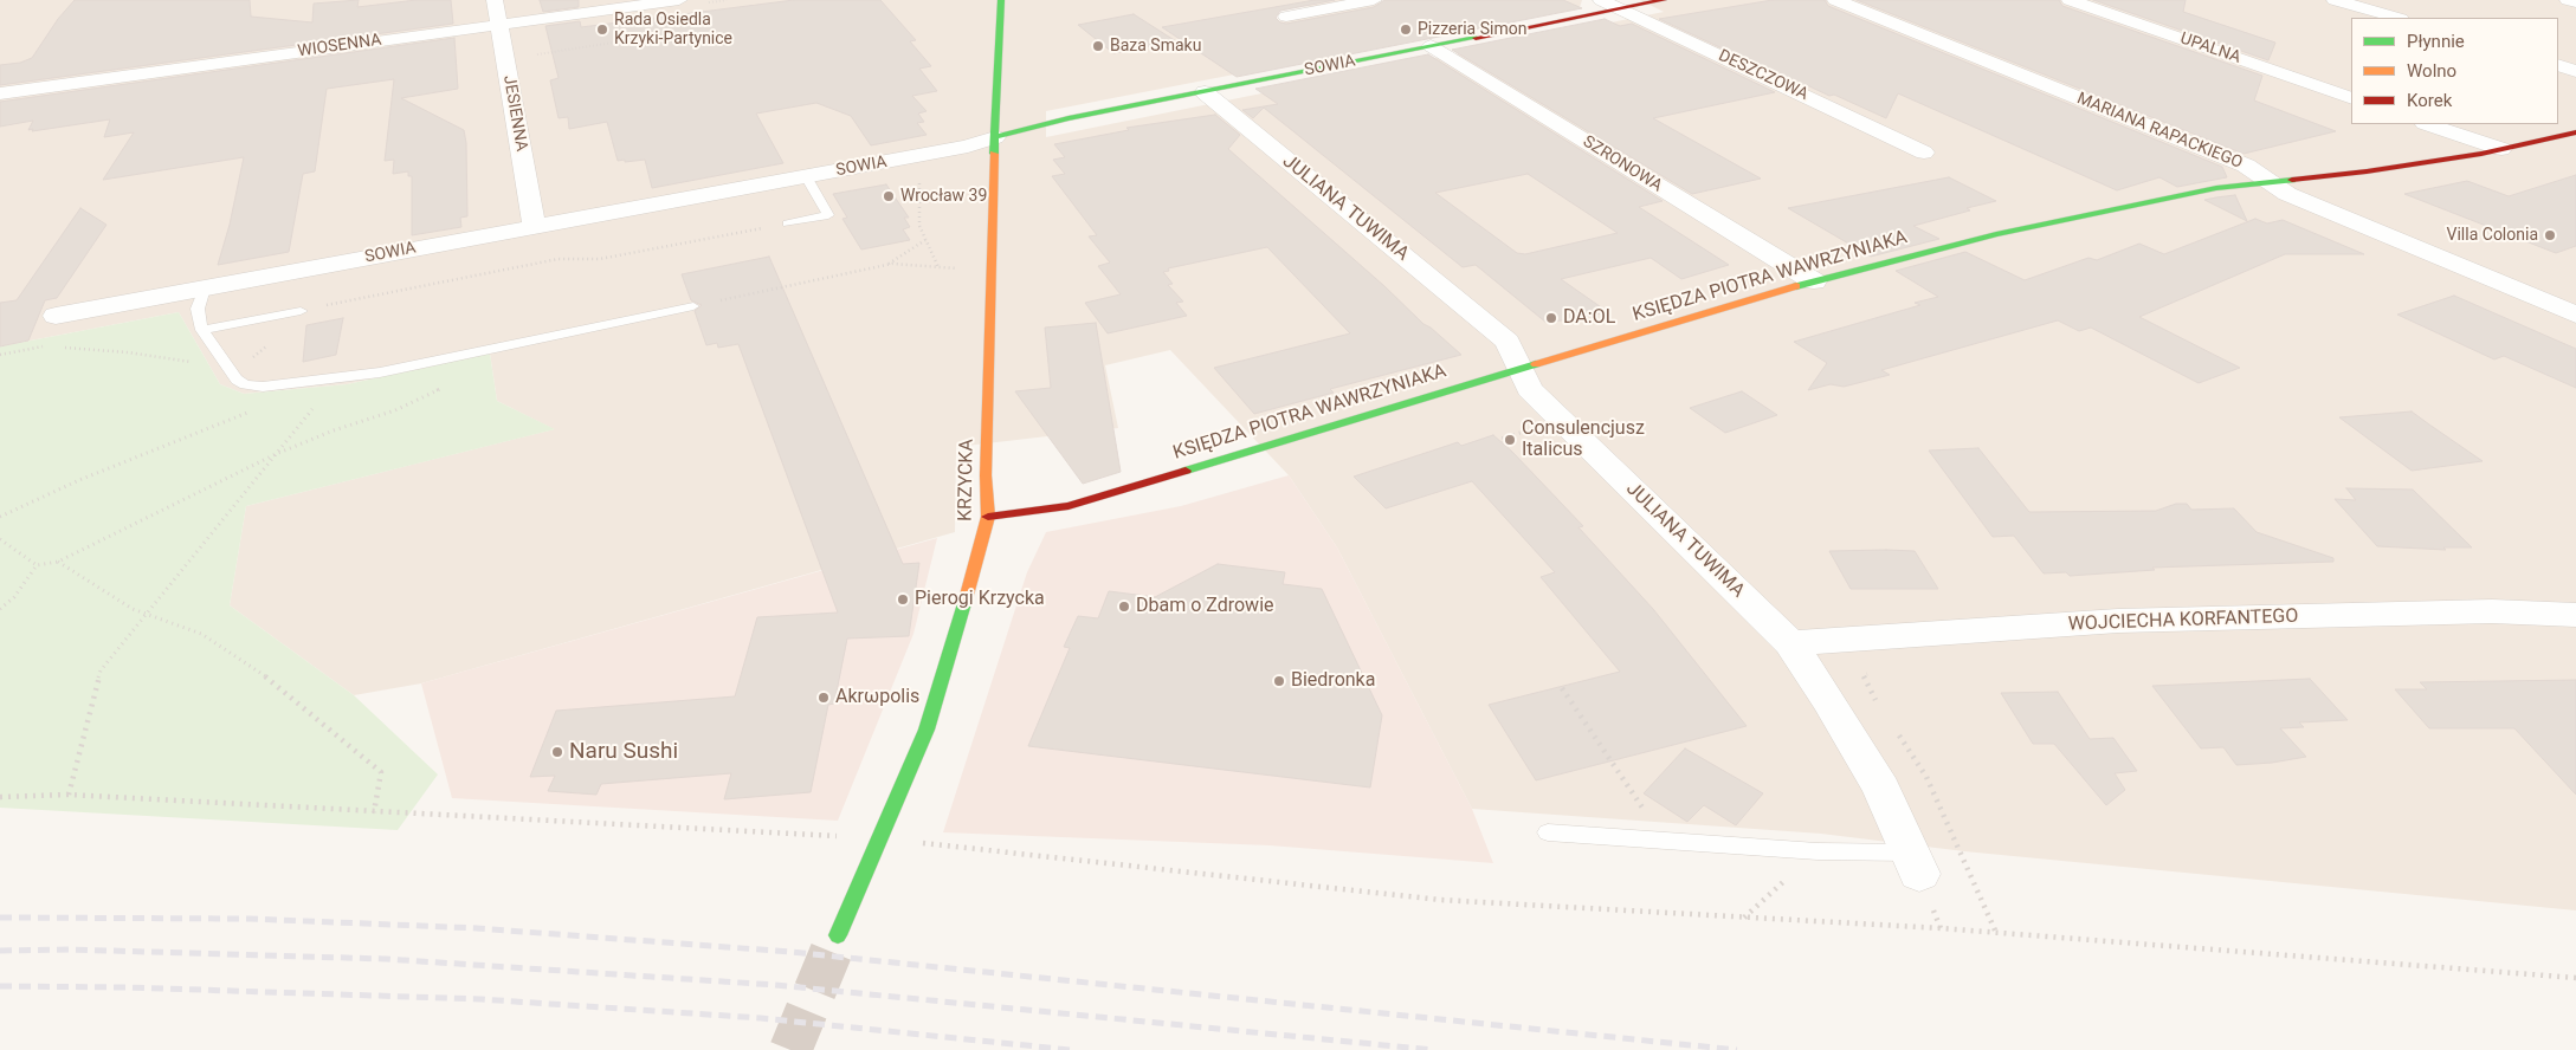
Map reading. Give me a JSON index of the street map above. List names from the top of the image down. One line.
{"streets":{"street":["WIOSENNA","UPALNA","SOWIA","DESZCZOWA","JESIENNA","MARIANA RAPACKIEGO","SZRONOWA","JULIANA TUWIMA","KSIĘDZA PIOTRA WAWRZYNIAKA","KRZYCKA","WOJCIECHA KORFANTEGO"]},"crossings":[["WIOSENNA","JESIENNA"],["SOWIA","DESZCZOWA"],["SOWIA","JESIENNA"],["SOWIA","SZRONOWA"],["SOWIA","JULIANA TUWIMA"],["SOWIA","KRZYCKA"],["MARIANA RAPACKIEGO","KSIĘDZA PIOTRA WAWRZYNIAKA"],["SZRONOWA","KSIĘDZA PIOTRA WAWRZYNIAKA"],["JULIANA TUWIMA","KSIĘDZA PIOTRA WAWRZYNIAKA"],["JULIANA TUWIMA","WOJCIECHA KORFANTEGO"],["KSIĘDZA PIOTRA WAWRZYNIAKA","KRZYCKA"]],"places":["Rada Osiedla Krzyki-Partynice","Pizzeria Simon","Baza Smaku","Wrocław 39","Villa Colonia","DA:OL","Consulencjusz Italicus","Pierogi Krzycka","Dbam o Zdrowie","Biedronka","Akrωpolis","Naru Sushi"],"legend":["Płynnie","Wolno","Korek"]}
